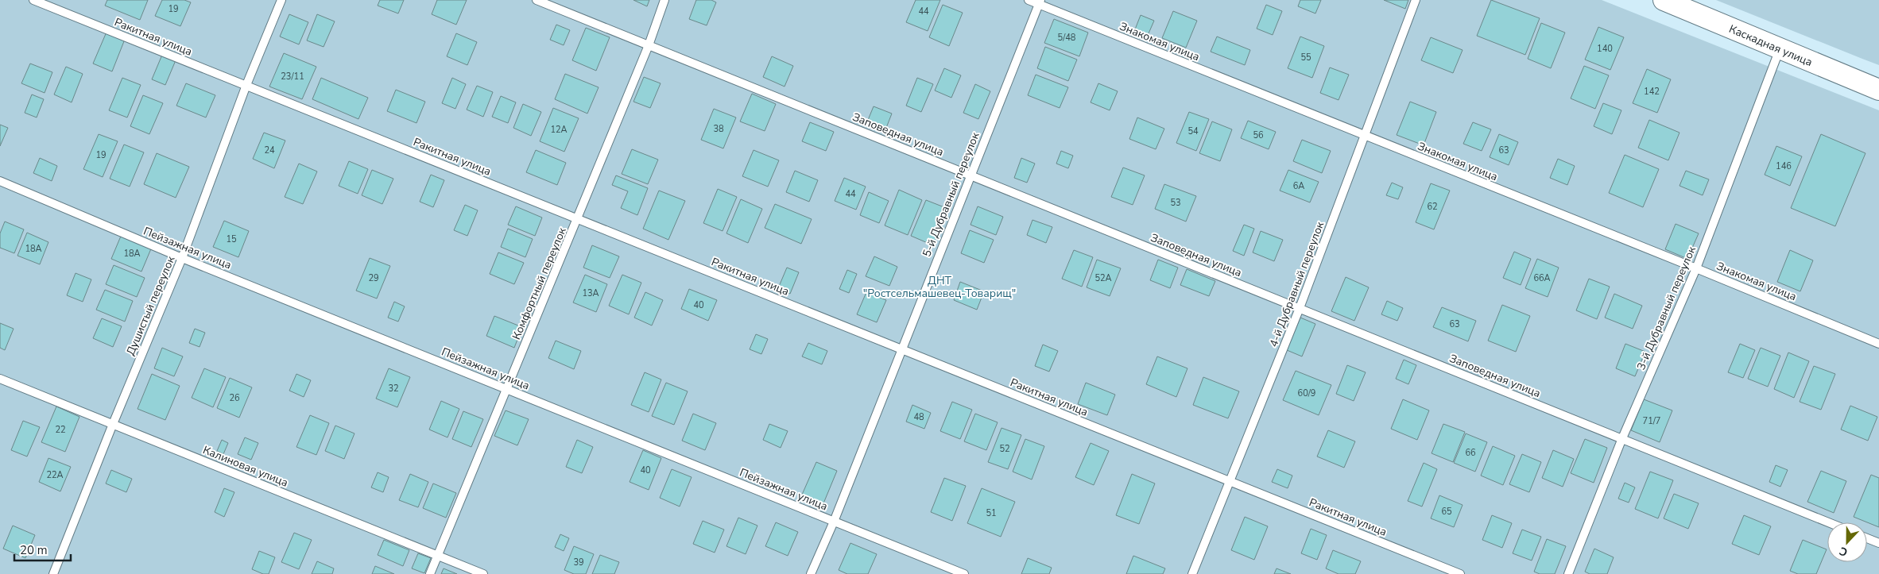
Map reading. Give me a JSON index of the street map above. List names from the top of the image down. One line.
{"streets":{"street":["Каскадная улица"],"lane":["Ракитная улица","Знакомая улица","Заповедная улица","5-й Дубравный переулок","Пейзажная улица","Комфортный переулок","4-й Дубравный переулок","Душистый переулок","3-й Дубравный переулок","Калиновая улица"]},"crossings":[["Ракитная улица","5-й Дубравный переулок"],["Ракитная улица","Комфортный переулок"],["Ракитная улица","4-й Дубравный переулок"],["Ракитная улица","Душистый переулок"],["Знакомая улица","5-й Дубравный переулок"],["Знакомая улица","4-й Дубравный переулок"],["Знакомая улица","3-й Дубравный переулок"],["Каскадная улица","3-й Дубравный переулок"],["Заповедная улица","5-й Дубравный переулок"],["Заповедная улица","Комфортный переулок"],["Заповедная улица","4-й Дубравный переулок"],["Заповедная улица","3-й Дубравный переулок"],["5-й Дубравный переулок","Пейзажная улица"],["Пейзажная улица","Комфортный переулок"],["Пейзажная улица","Душистый переулок"],["Комфортный переулок","Калиновая улица"],["Душистый переулок","Калиновая улица"]],"parks":["ДНТ \"Ростсельмашевец-Товарищ\""],"house_numbers":["19","44","5/48","140","55","23/11","142","38","12А","54","56","24","63","19","146","6А","44","53","62","15","18А","18А","29","52А","66А","13А","40","63","32","60/9","26","48","71/7","22","52","66","40","22А","65","51","39"],"scale_bar":"20 m","north":"bottom"}
